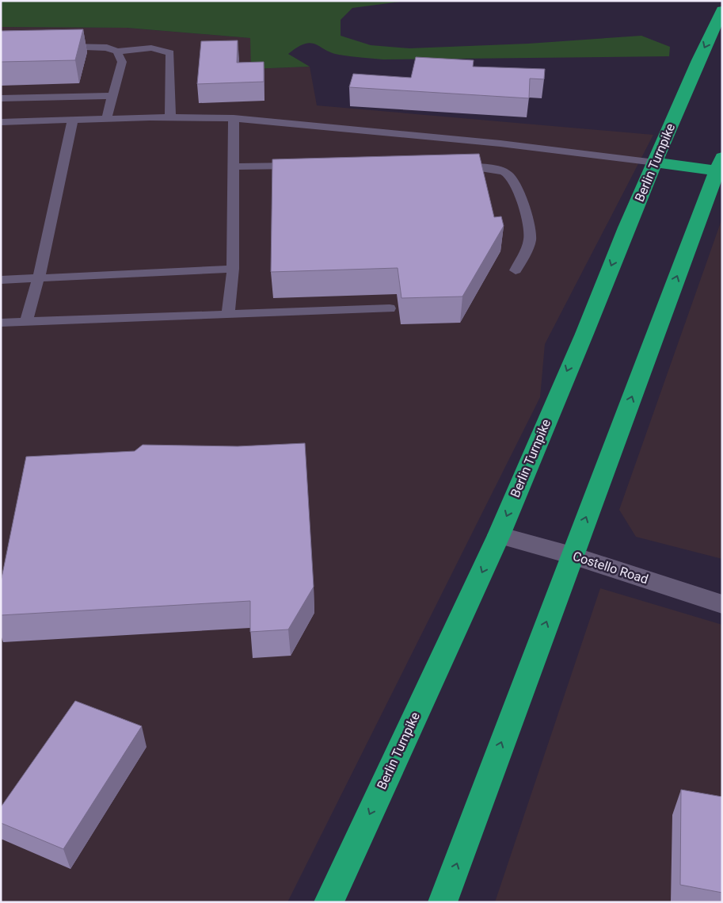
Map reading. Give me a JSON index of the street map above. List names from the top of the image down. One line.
{"streets":{"highway":["Berlin Turnpike"],"street":["Costello Road"]},"crossings":[["Berlin Turnpike","Costello Road"]]}
